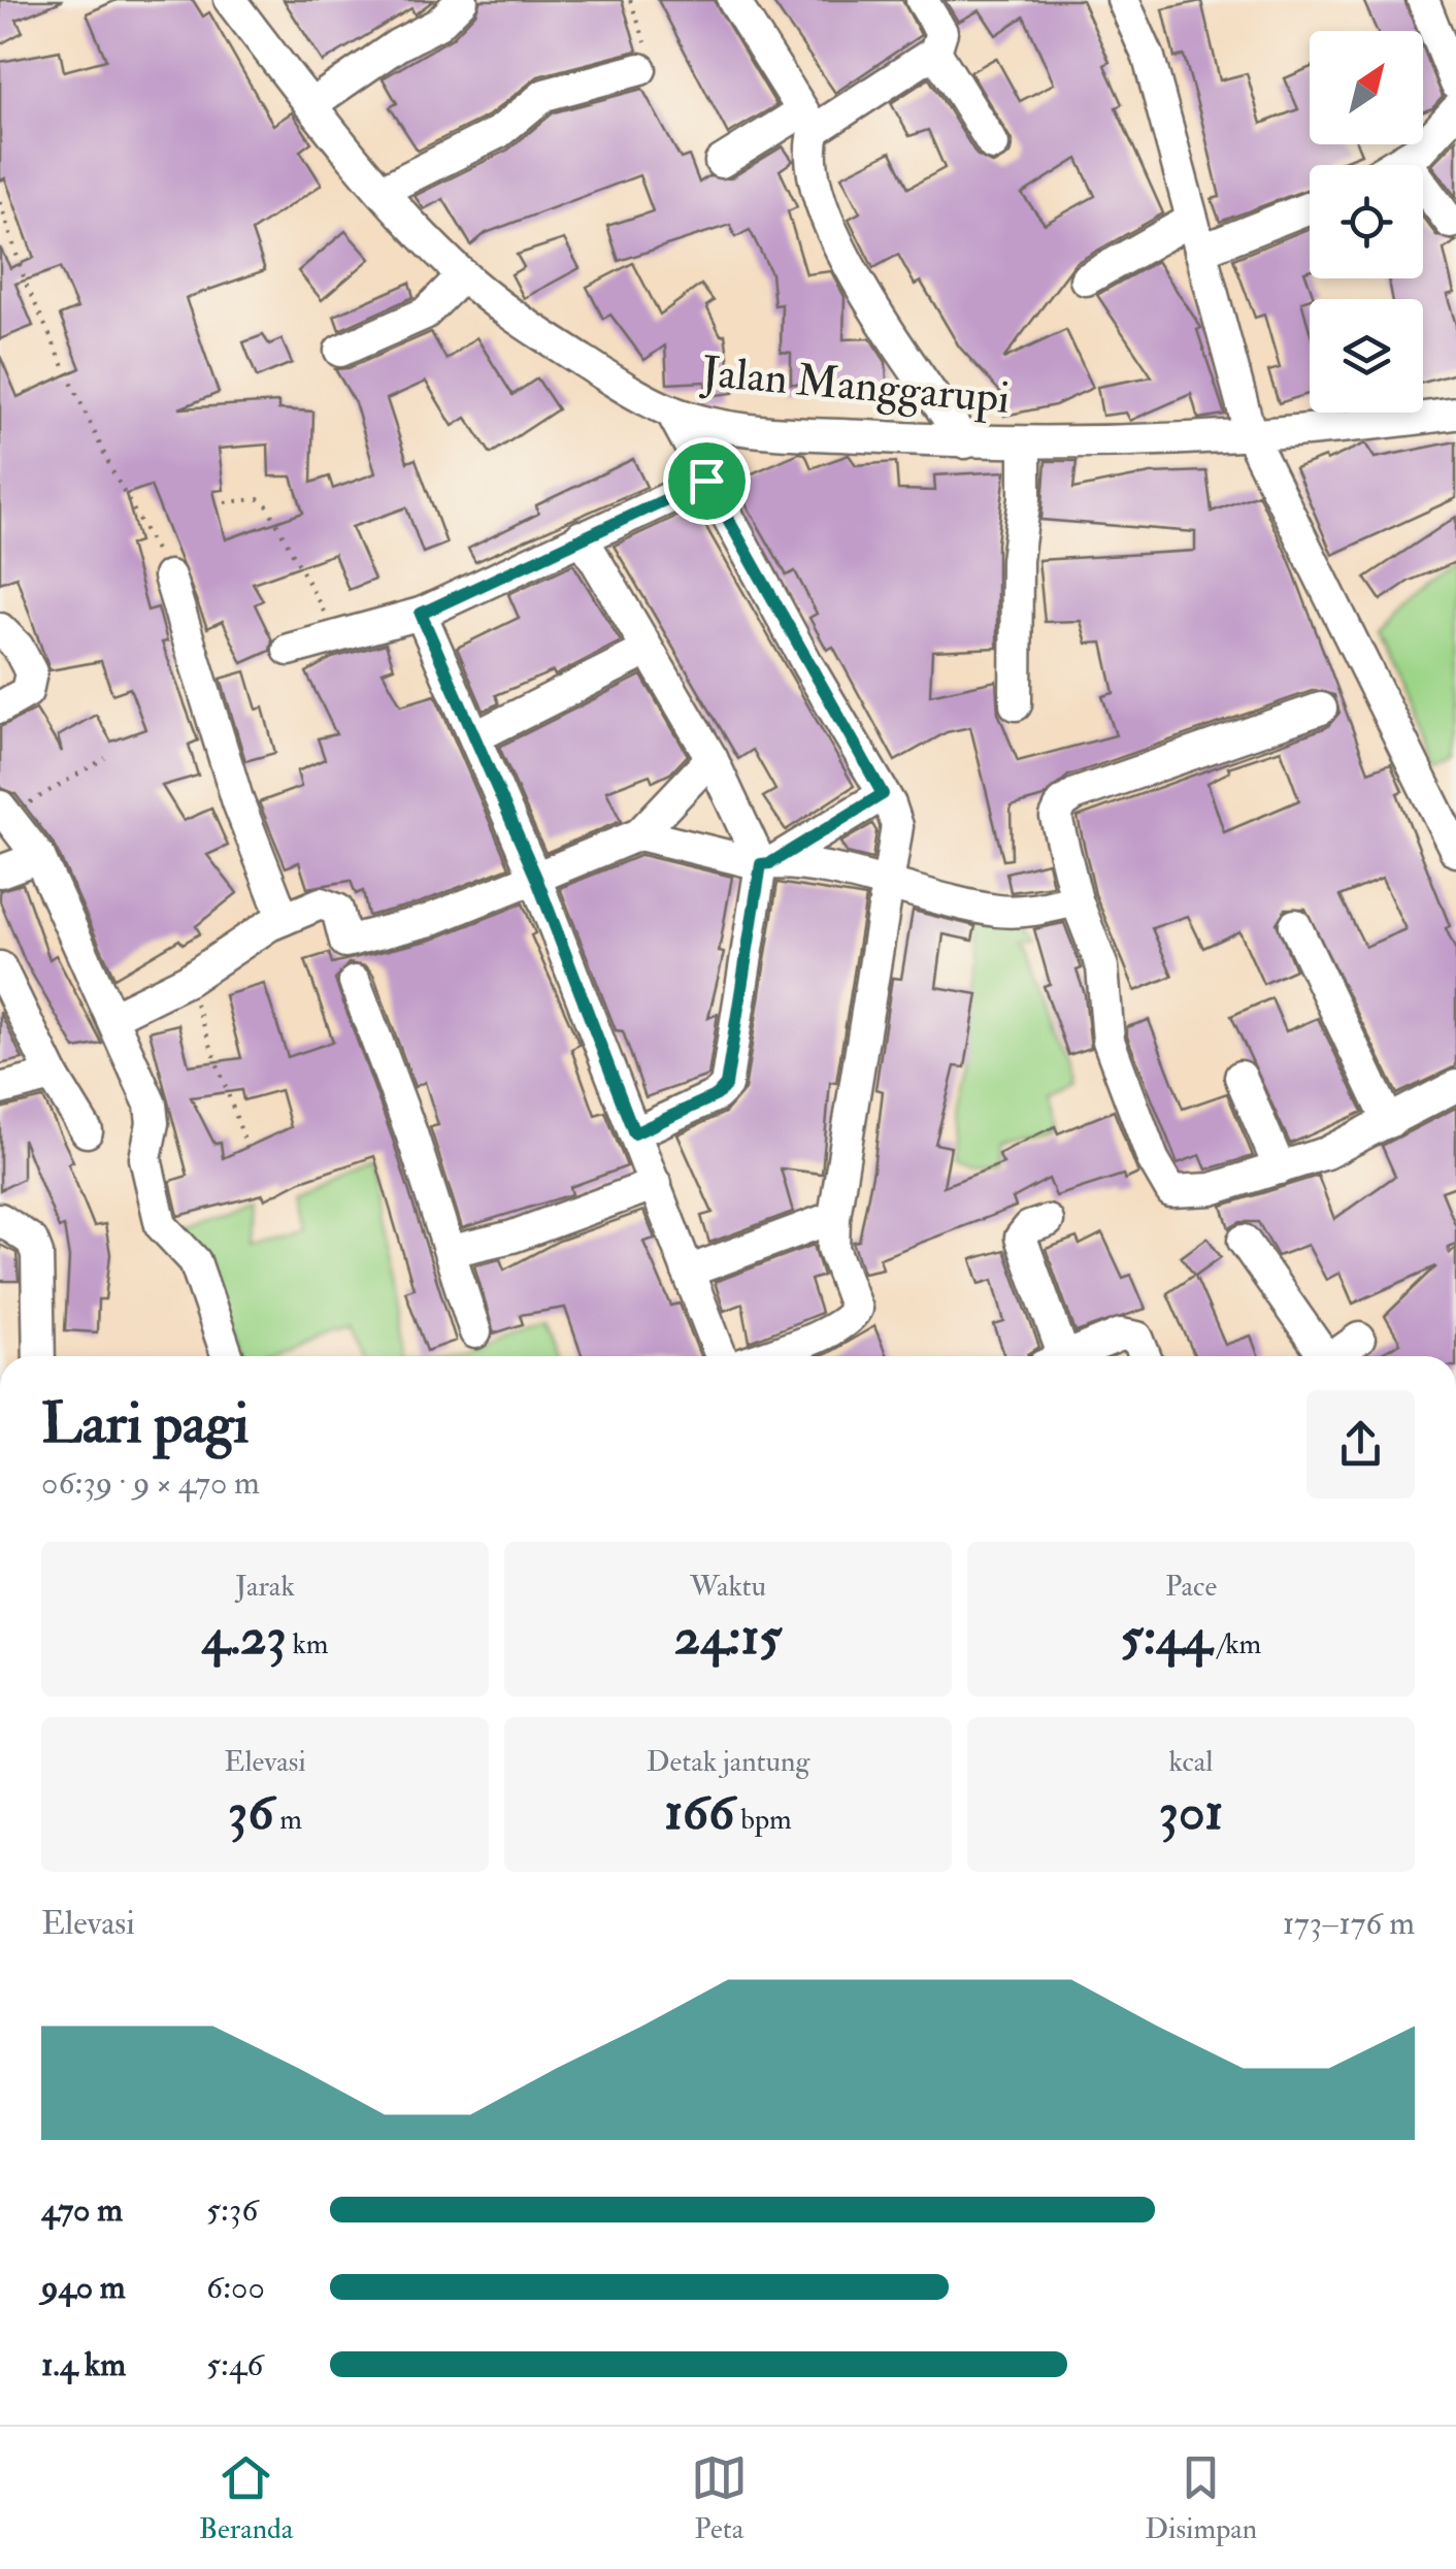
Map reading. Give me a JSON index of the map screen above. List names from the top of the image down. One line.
{"streets":{"street":["Jalan Manggarupi"]},"north":"top right","page":{"heading":["Lari pagi","06:39 · 9 × 470 m"],"stats":[["Jarak","4.23 km"],["Waktu","24:15"],["Pace","5:44 /km"],["Elevasi","36 m"],["Detak jantung","166 bpm"],["kcal","301"]],"chart":["Elevasi","173–176 m"],"list":[{"name":"470 m","note":"5:36"},{"name":"940 m","note":"6:00"},{"name":"1.4 km","note":"5:46"}],"tabs":["Beranda","Peta","Disimpan"]}}
